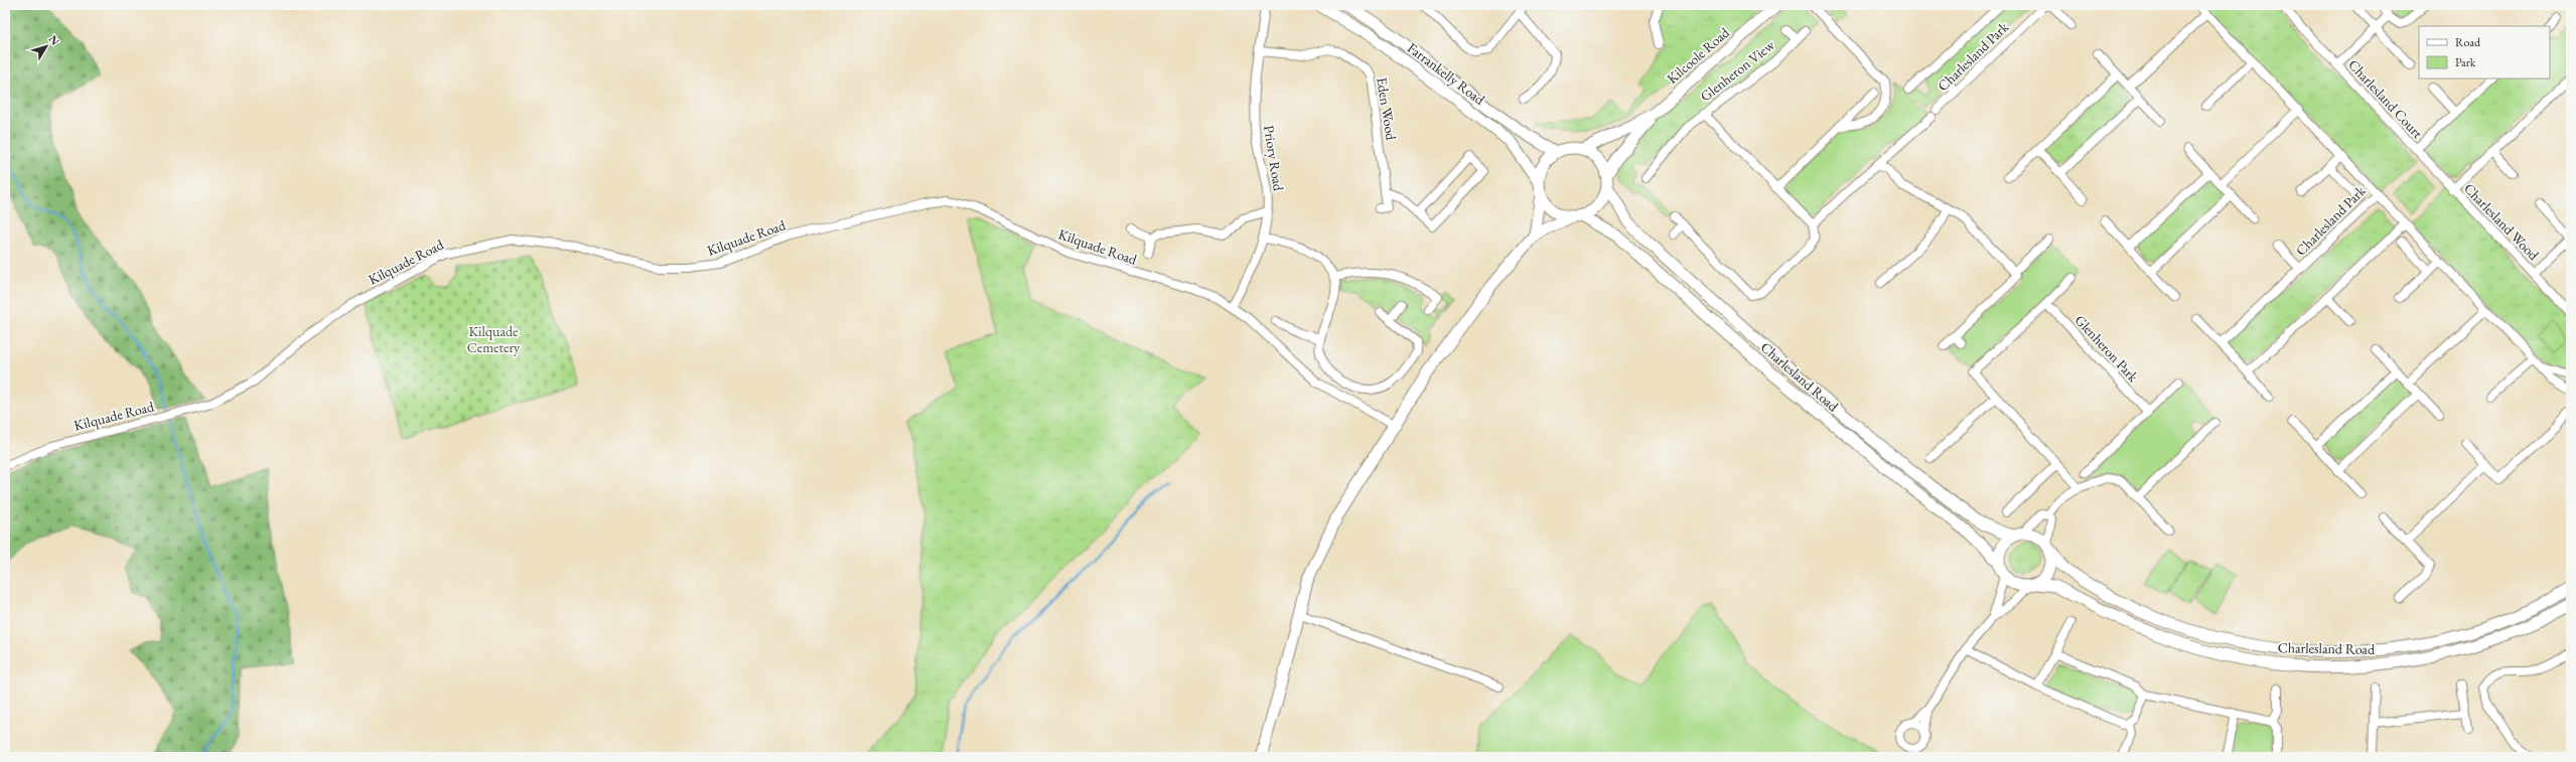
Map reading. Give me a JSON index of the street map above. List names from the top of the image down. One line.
{"streets":{"main road":["Kilcoole Road","Farrankelly Road","Charlesland Road"],"street":["Charlesland Park","Glenheron View","Charlesland Court","Eden Wood","Priory Road","Charlesland Wood","Kilquade Road","Glenheron Park"]},"crossings":[["Farrankelly Road","Charlesland Road"],["Charlesland Court","Charlesland Wood"],["Eden Wood","Priory Road"],["Priory Road","Kilquade Road"]],"parks":["Kilquade Cemetery"],"legend":["Road","Park"],"north":"top right"}
